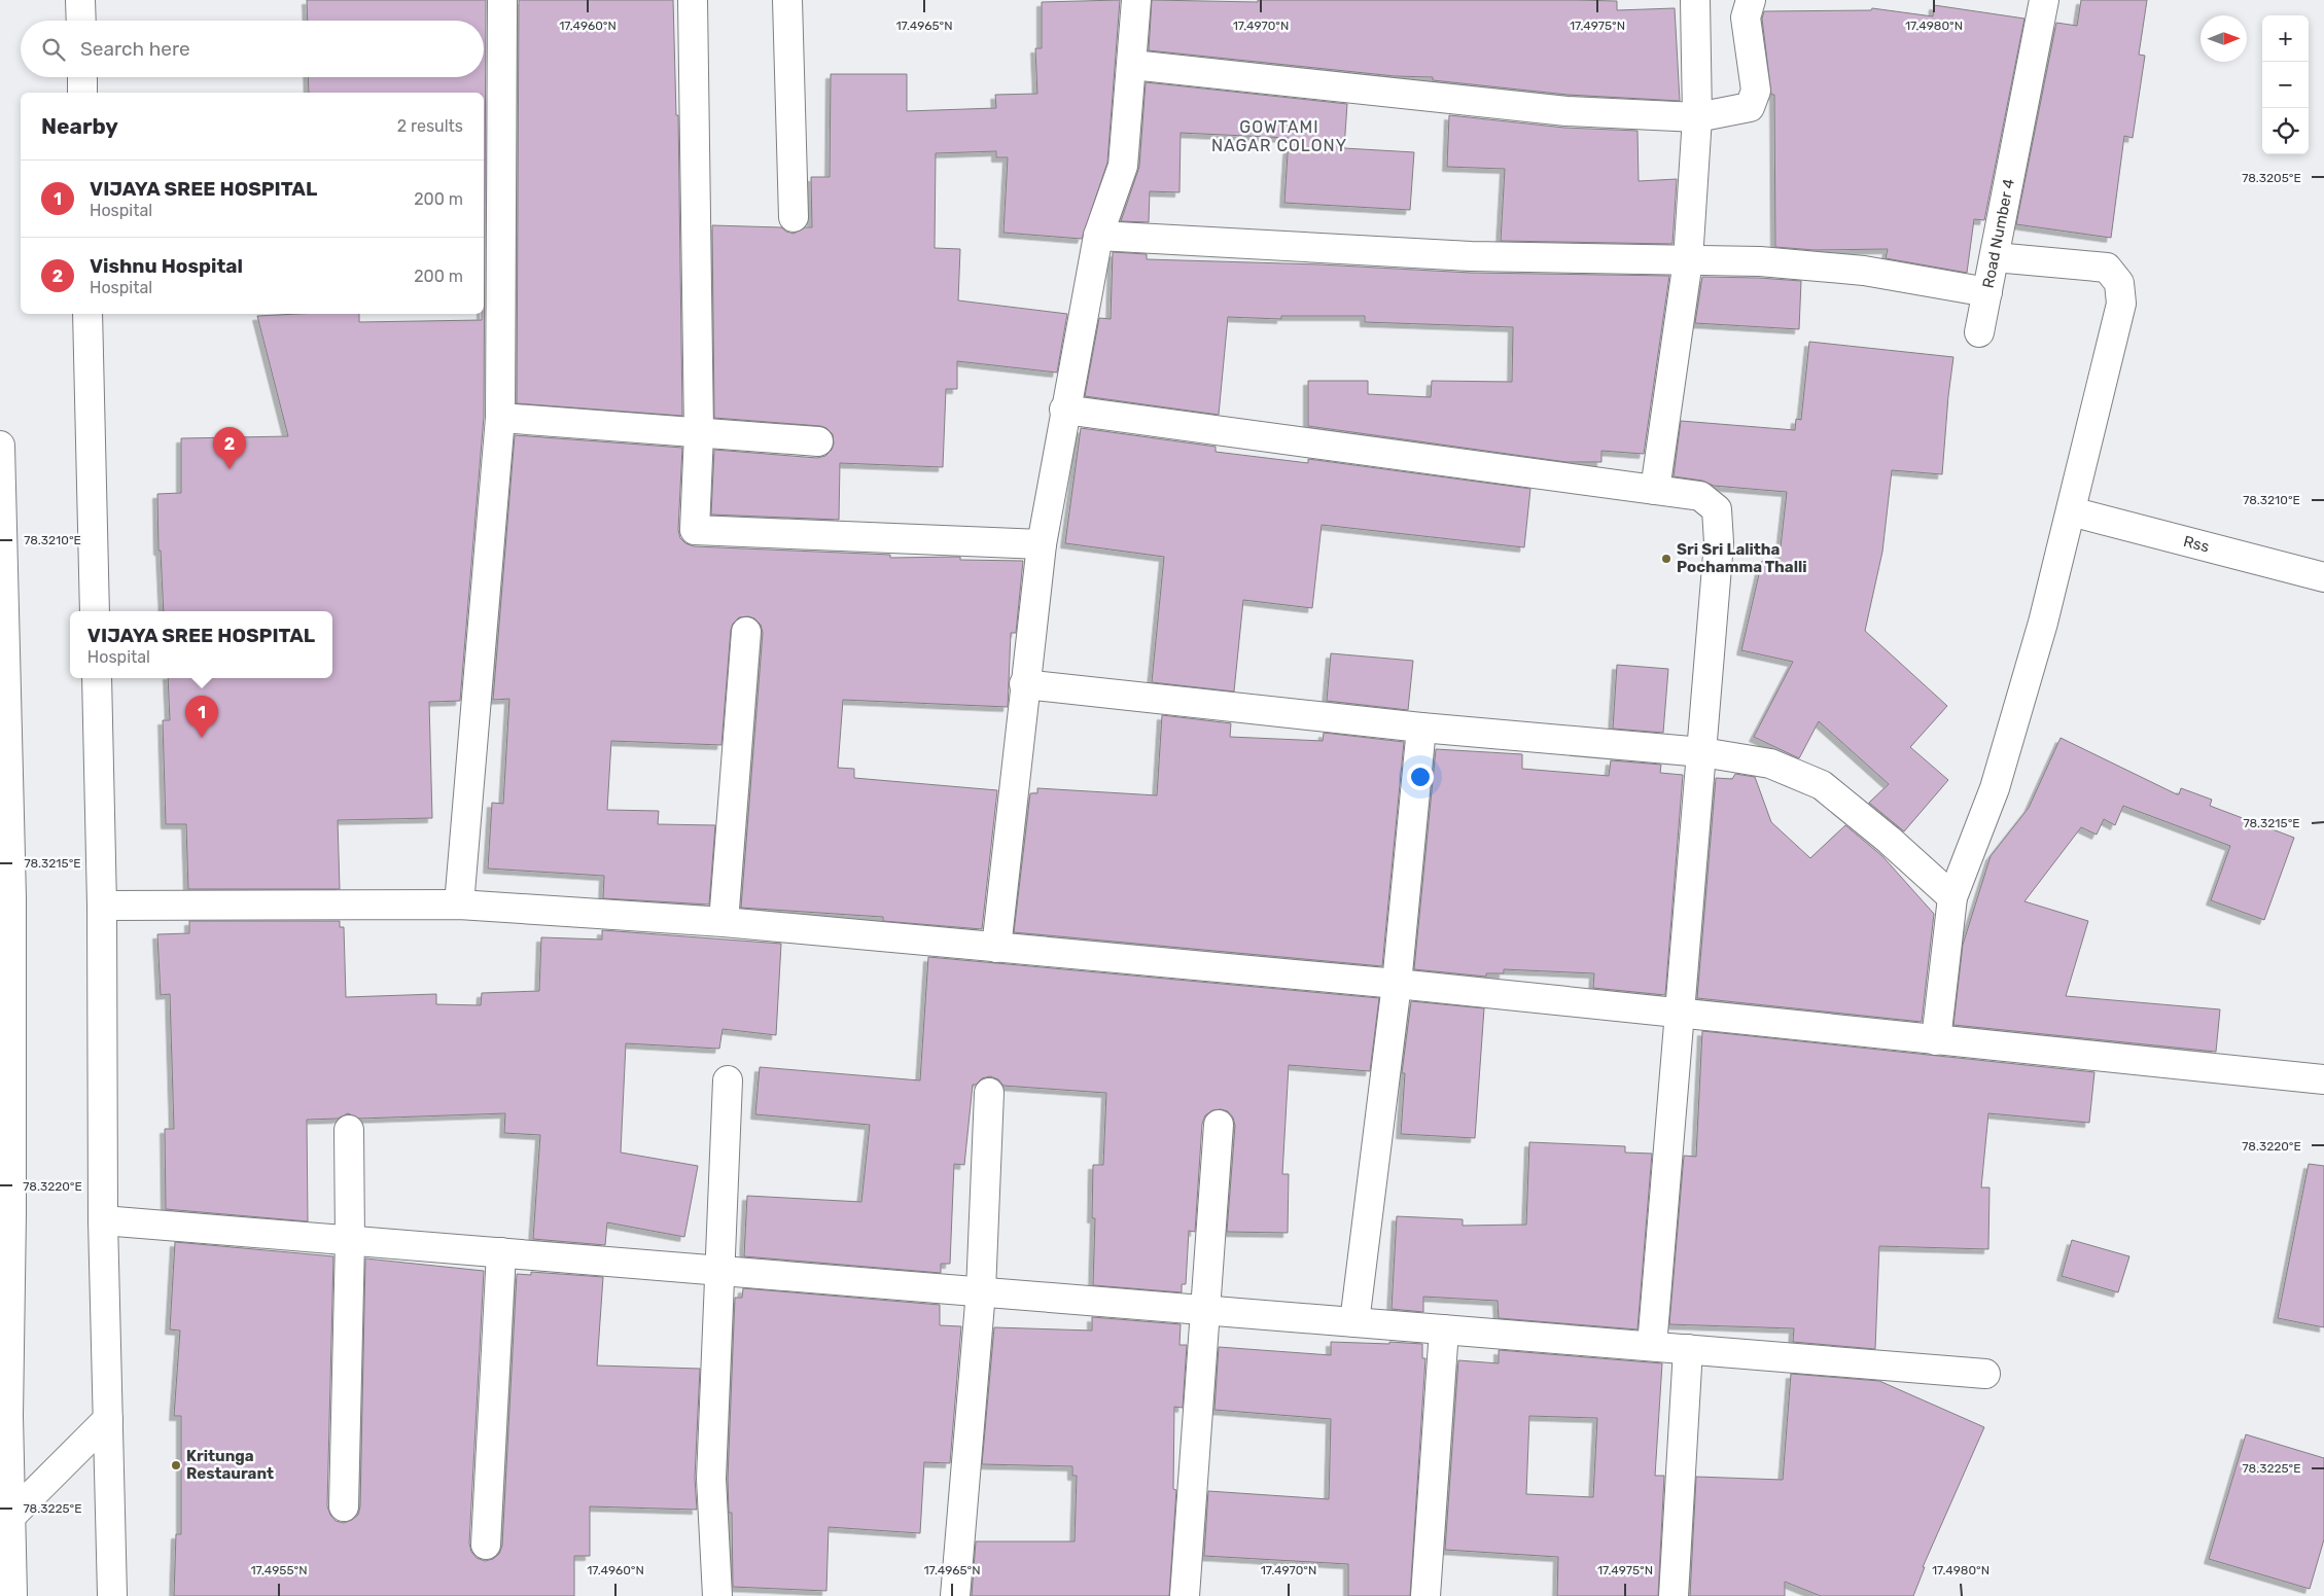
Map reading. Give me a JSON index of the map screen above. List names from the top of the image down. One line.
{"streets":{"main road":["Road Number 4","Rss"]},"districts":["GOWTAMI NAGAR COLONY"],"places":["Sri Sri Lalitha Pochamma Thalli","Kritunga Restaurant"],"north":"right","page":{"map_buttons":["+","−"],"search":"Search here","heading":["Nearby","2 results"],"list":[{"mark":"1","name":"VIJAYA SREE HOSPITAL","note":"Hospital","value":"200 m"},{"mark":"2","name":"Vishnu Hospital","note":"Hospital","value":"200 m"}],"pins":["2","1"],"popup":["VIJAYA SREE HOSPITAL","Hospital"]},"coordinates":["17.4960°N","17.4965°N","17.4970°N","17.4975°N","17.4980°N","78.3205°E","78.3210°E","78.3215°E","78.3220°E","78.3225°E","17.4955°N"]}
